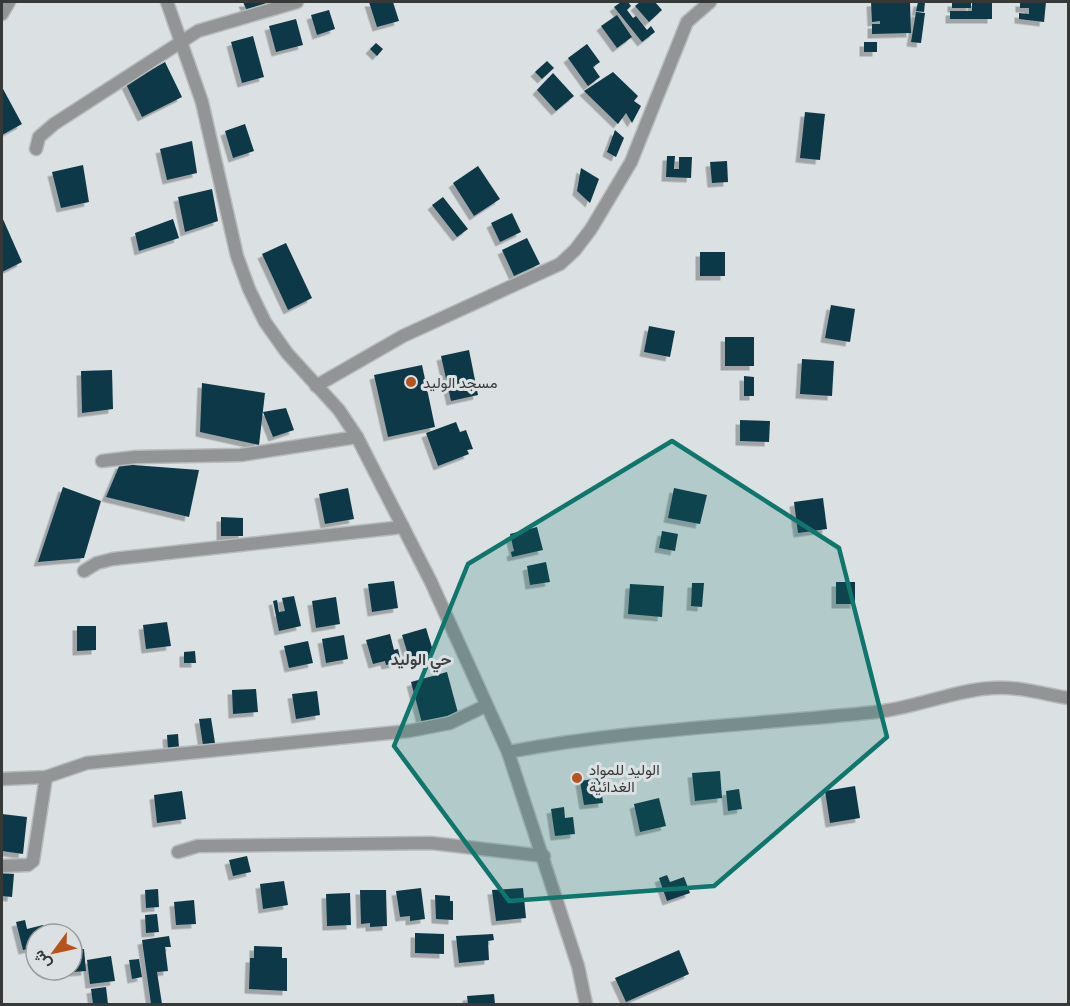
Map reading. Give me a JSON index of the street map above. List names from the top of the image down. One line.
{"districts":["حي الوليد"],"places":["مسجد الوليد","الوليد للمواد الغدائية"],"north":"bottom left"}
